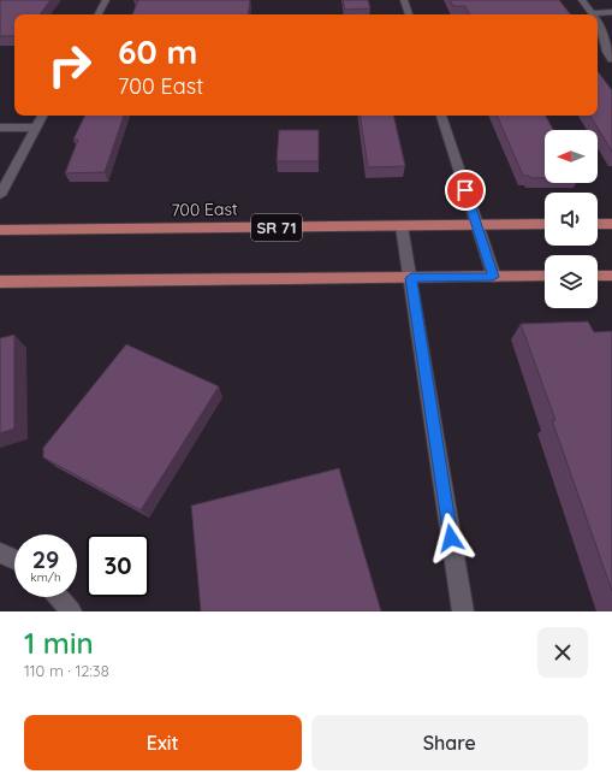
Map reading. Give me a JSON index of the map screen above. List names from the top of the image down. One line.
{"streets":{"main road":["700 East","SR 71"]},"north":"left","page":{"turn":["60 m","700 East"],"speed":"29 km/h","limit":"30","heading":["1 min","110 m · 12:38"],"buttons":["Exit","Share"]}}
